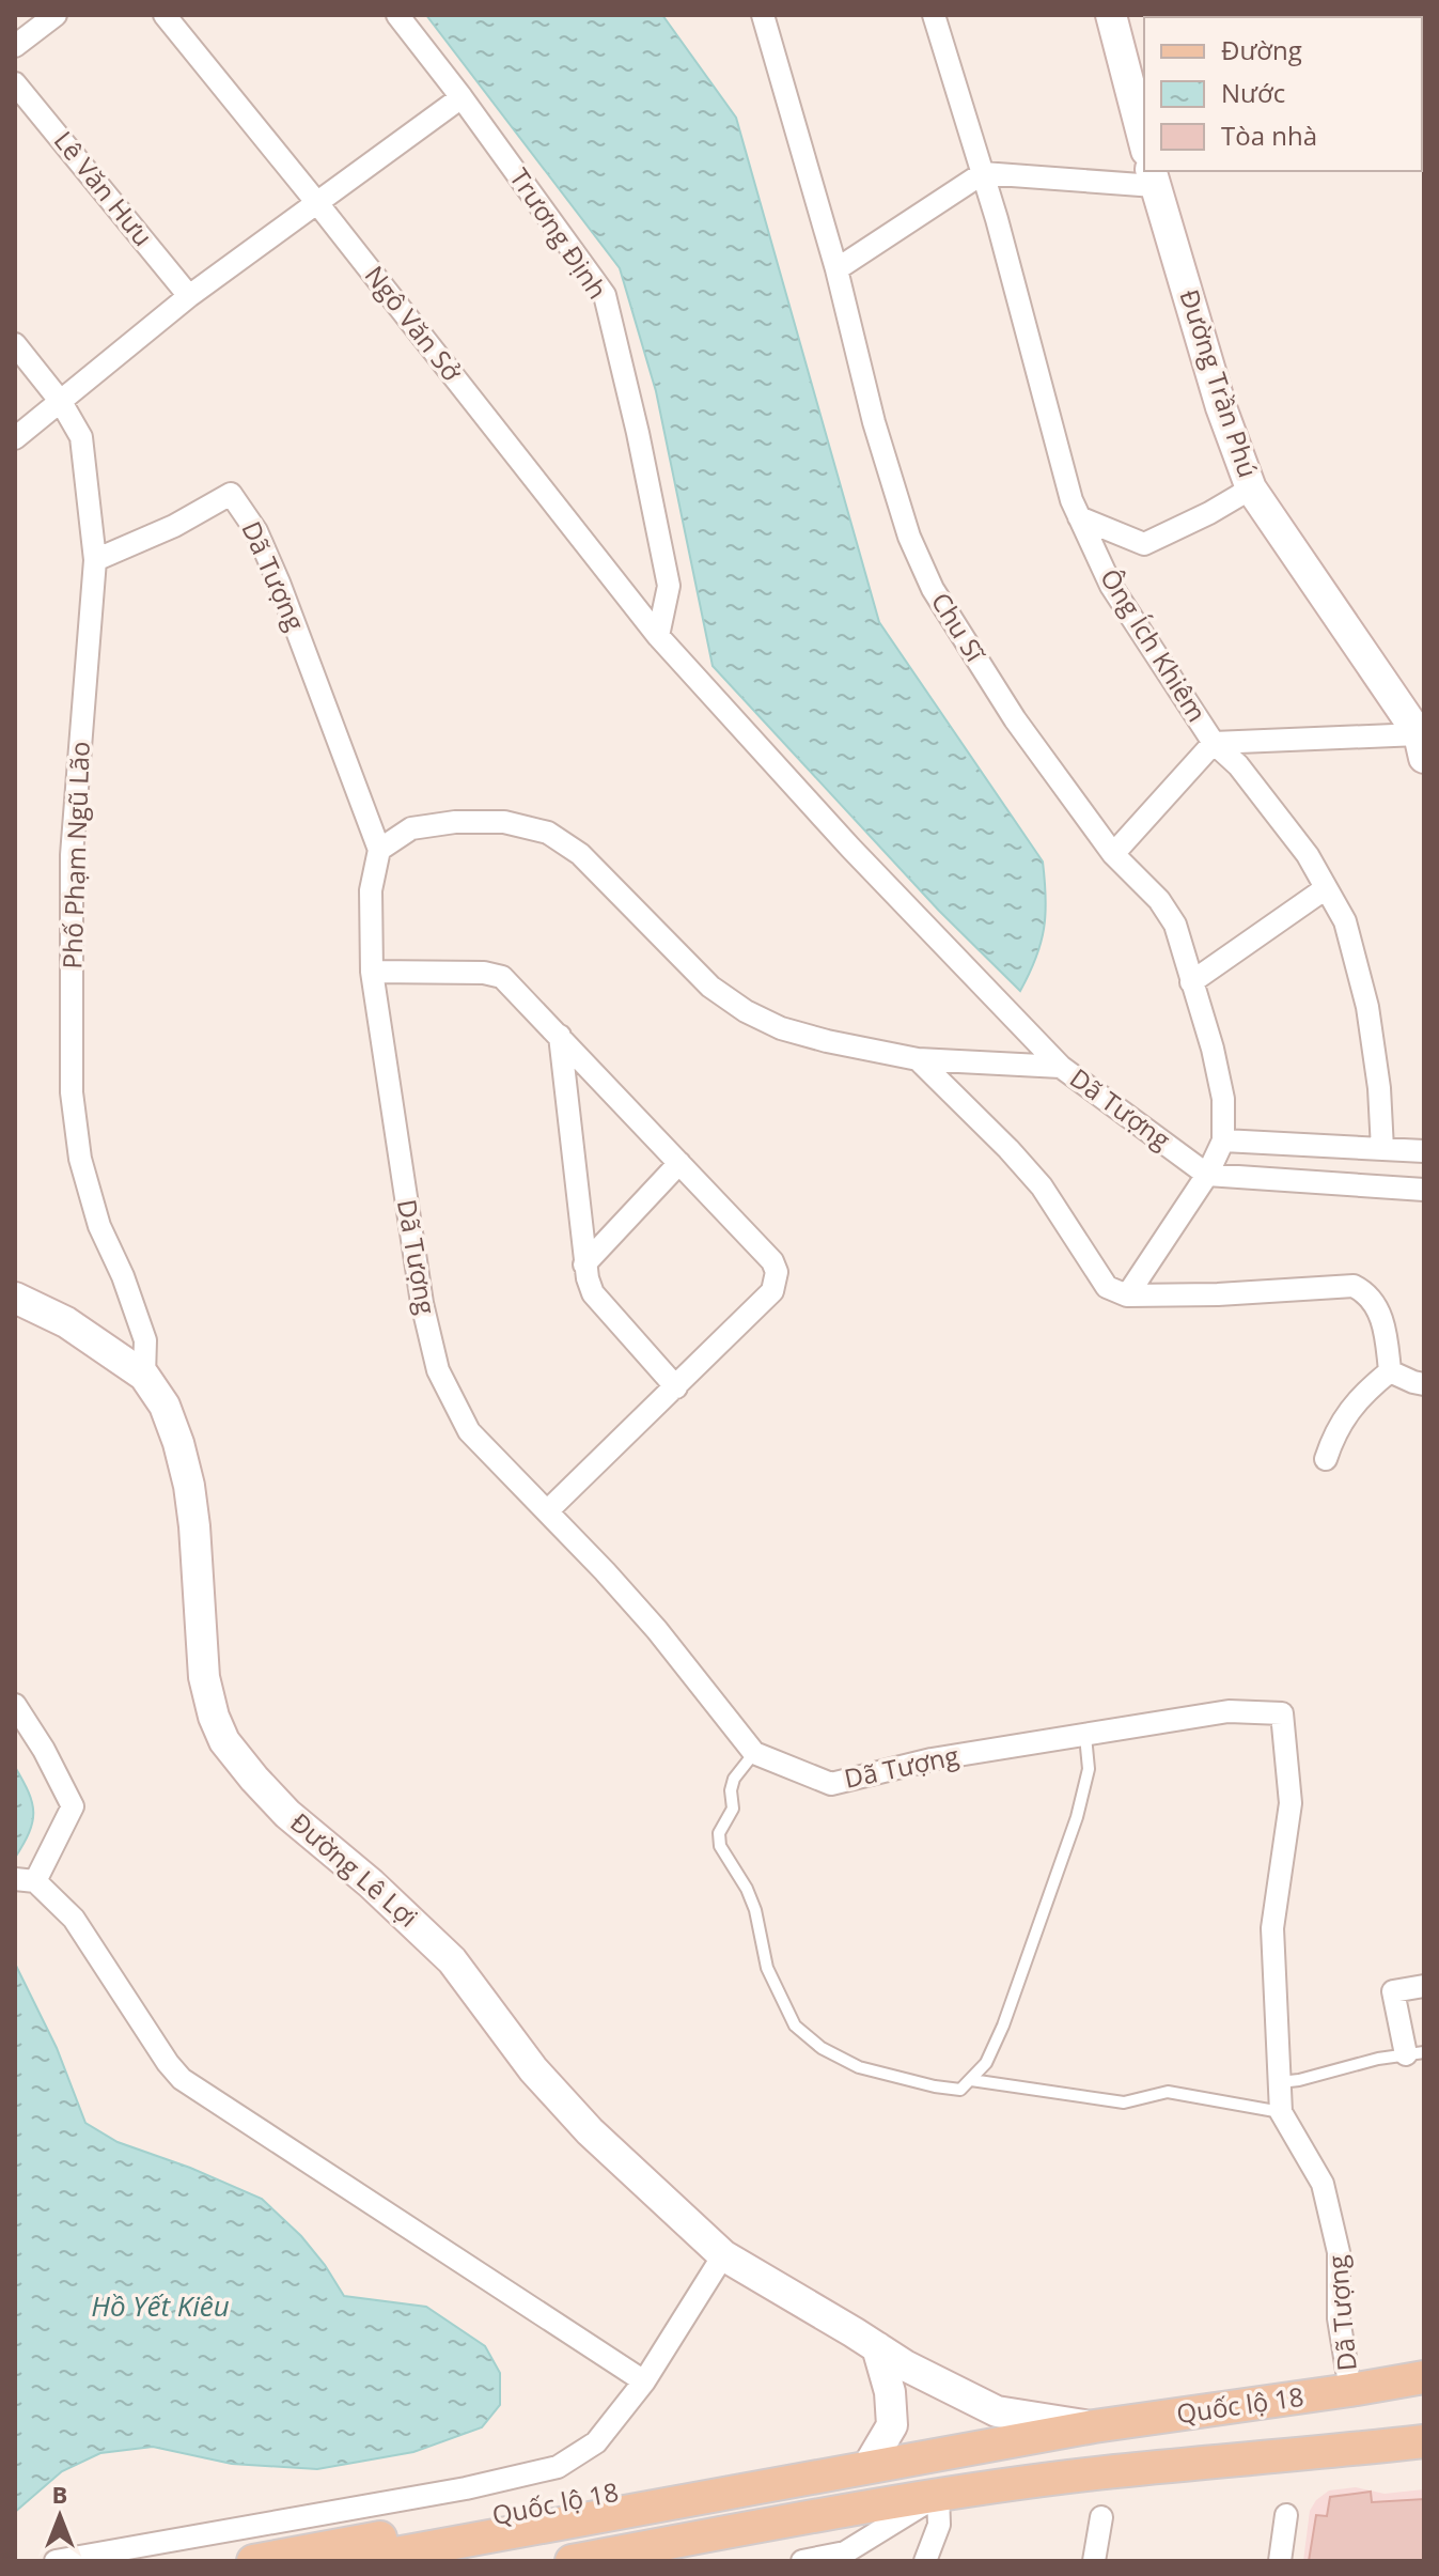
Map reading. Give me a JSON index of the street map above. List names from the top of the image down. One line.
{"streets":{"main road":["Quốc lộ 18"],"street":["Lê Văn Hưu","Trương Định","Ngô Văn Sở","Đường Trần Phú","Dã Tượng","Chu Sĩ","Ông Ích Khiêm","Phố Phạm Ngũ Lão","Đường Lê Lợi"]},"crossings":[["Trương Định","Ngô Văn Sở"],["Ngô Văn Sở","Dã Tượng"],["Dã Tượng","Chu Sĩ"],["Dã Tượng","Phố Phạm Ngũ Lão"],["Dã Tượng","Quốc lộ 18"],["Phố Phạm Ngũ Lão","Đường Lê Lợi"],["Đường Lê Lợi","Quốc lộ 18"]],"water":["Hồ Yết Kiêu"],"legend":["Đường","Nước","Tòa nhà"],"north":"top"}
